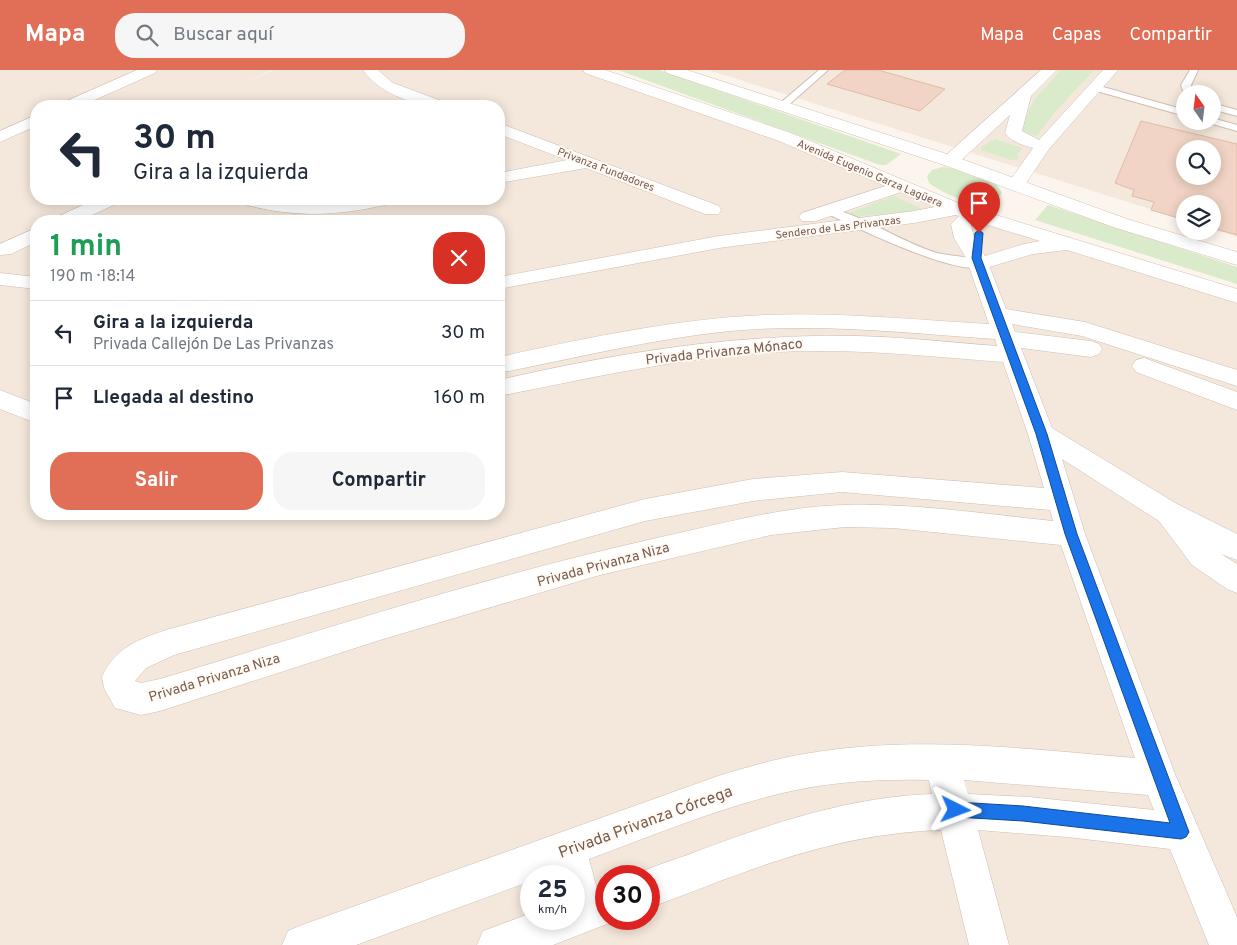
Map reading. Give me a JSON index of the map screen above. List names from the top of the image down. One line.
{"streets":{"street":["Privanza Fundadores","Avenida Eugenio Garza Lagüera","Sendero de Las Privanzas","Privada Privanza Mónaco","Privada Privanza Niza","Privada Privanza Córcega"]},"crossings":[["Avenida Eugenio Garza Lagüera","Sendero de Las Privanzas"]],"north":"top","page":{"header":"Mapa","search":"Buscar aquí","nav":["Mapa","Capas","Compartir"],"turn":["30 m","Gira a la izquierda"],"heading":["1 min","190 m · 18:14"],"list":[{"name":"Gira a la izquierda","note":"Privada Callejón De Las Privanzas","value":"30 m"},{"name":"Llegada al destino","value":"160 m"}],"buttons":["Salir","Compartir"],"speed":"25 km/h","limit":"30"}}
